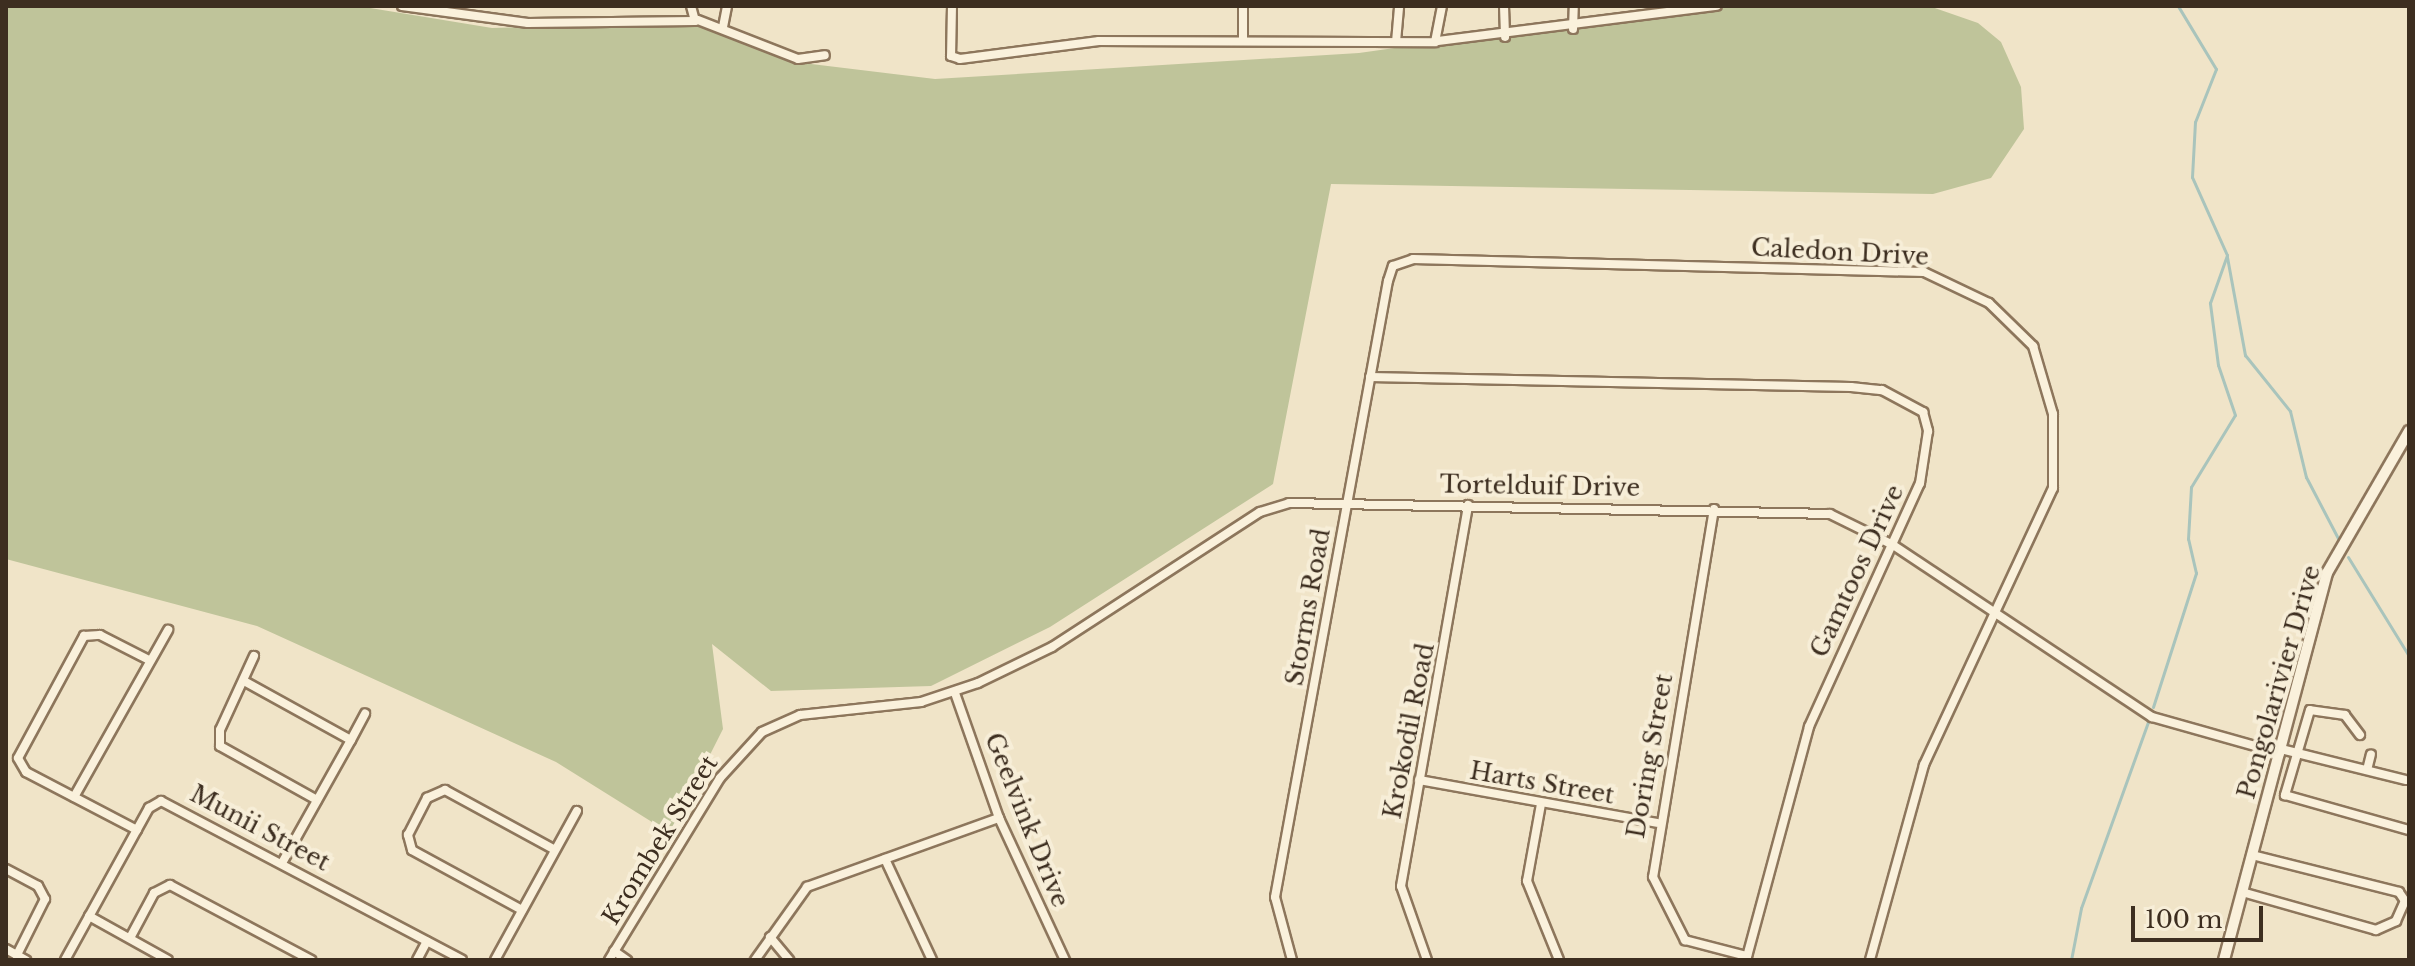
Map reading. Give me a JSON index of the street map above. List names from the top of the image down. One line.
{"streets":{"street":["Caledon Drive","Tortelduif Drive","Gamtoos Drive","Storms Road","Pongolarivier Drive","Krokodil Road","Doring Street","Harts Street","Geelvink Drive","Munii Street","Krombek Street"]},"crossings":[["Caledon Drive","Tortelduif Drive"],["Caledon Drive","Storms Road"],["Tortelduif Drive","Gamtoos Drive"],["Tortelduif Drive","Storms Road"],["Tortelduif Drive","Pongolarivier Drive"],["Tortelduif Drive","Krokodil Road"],["Tortelduif Drive","Doring Street"],["Tortelduif Drive","Geelvink Drive"],["Tortelduif Drive","Krombek Street"],["Gamtoos Drive","Storms Road"],["Gamtoos Drive","Doring Street"],["Krokodil Road","Harts Street"],["Doring Street","Harts Street"]],"scale_bar":"100 m"}
